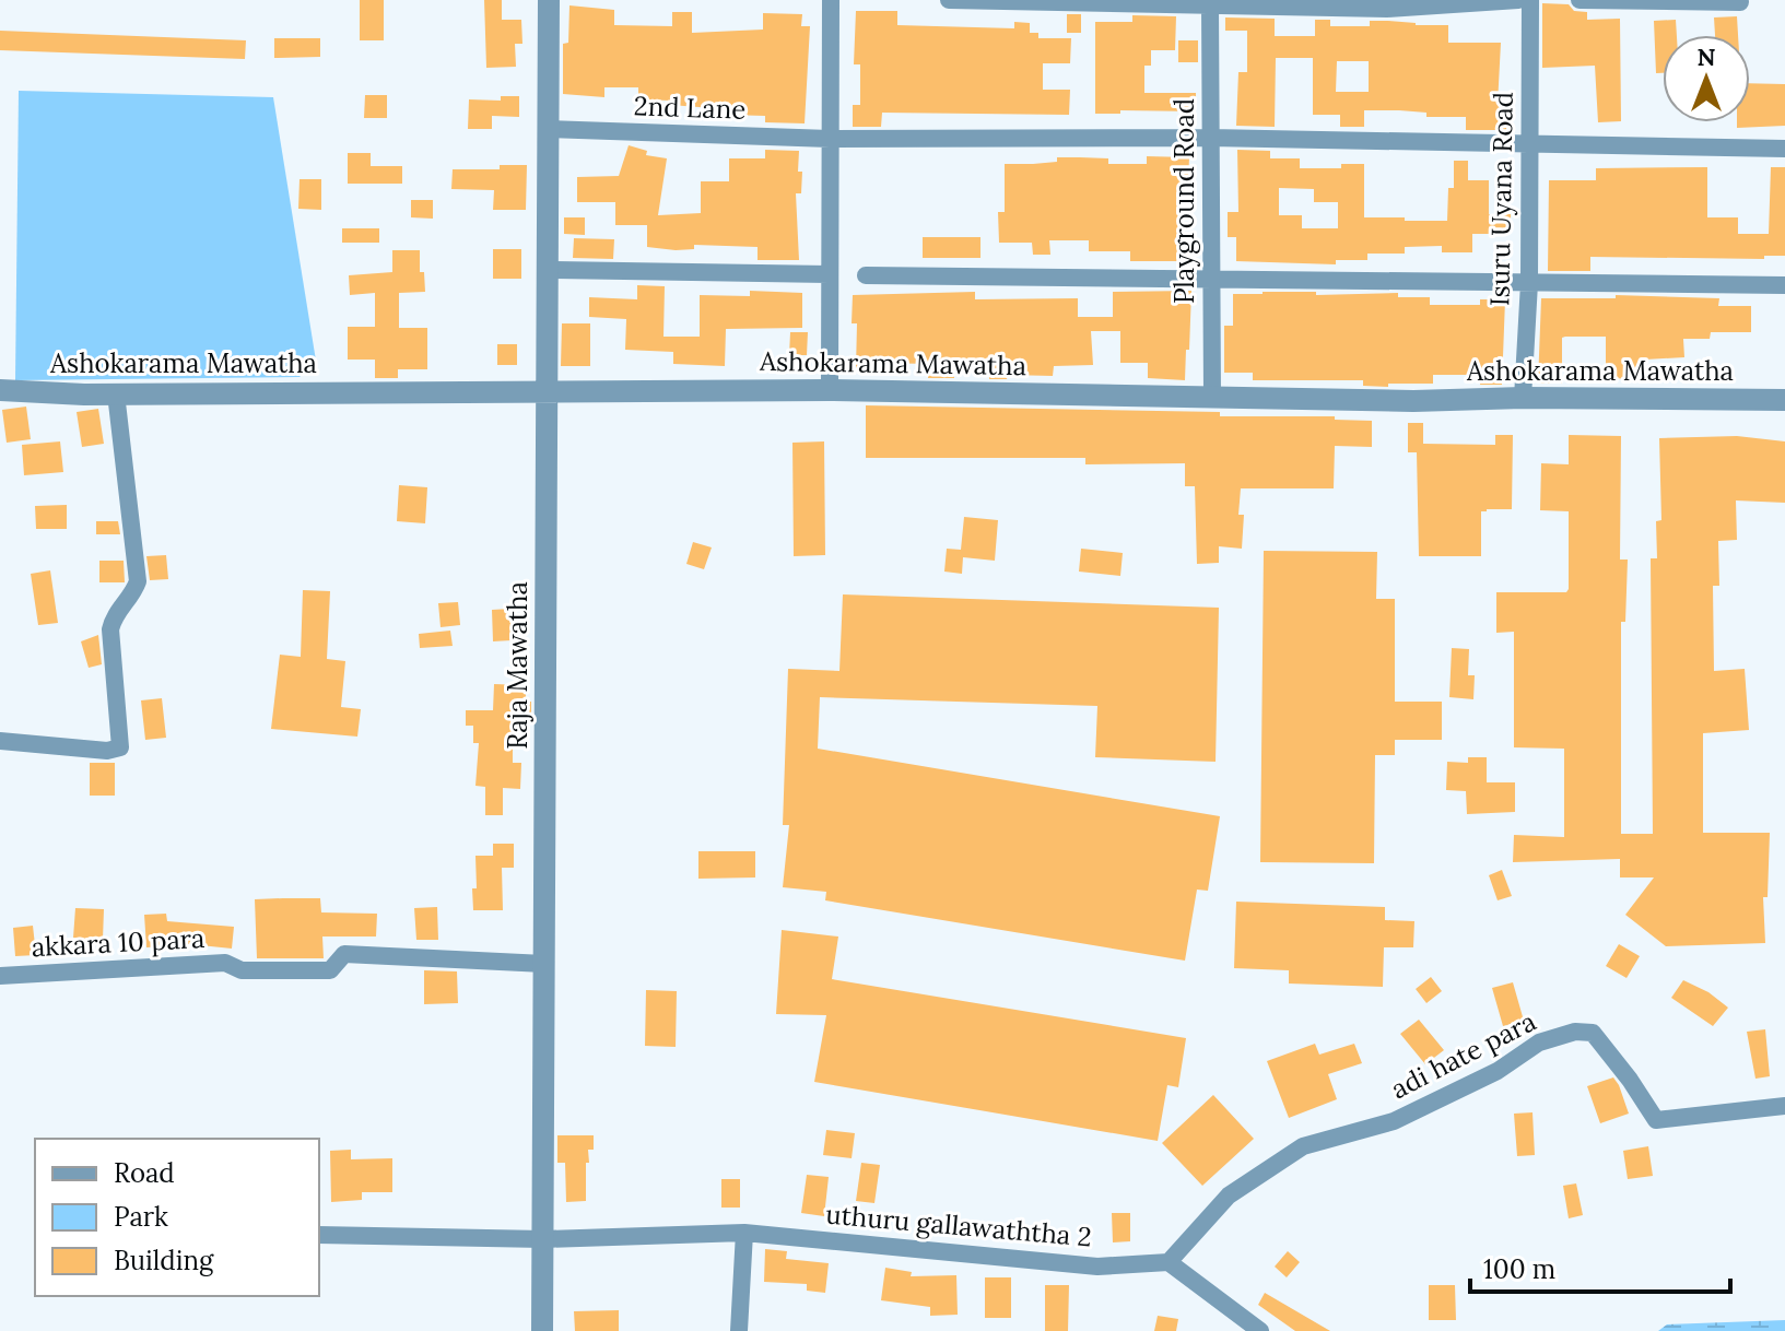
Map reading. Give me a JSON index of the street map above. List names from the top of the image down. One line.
{"streets":{"street":["2nd Lane","Isuru Uyana Road","Playground Road","Ashokarama Mawatha","Raja Mawatha","akkara 10 para","adi hate para","uthuru gallawaththa 2"]},"crossings":[["2nd Lane","Isuru Uyana Road"],["2nd Lane","Playground Road"],["2nd Lane","Raja Mawatha"],["Isuru Uyana Road","Ashokarama Mawatha"],["Playground Road","Ashokarama Mawatha"],["Ashokarama Mawatha","Raja Mawatha"],["Raja Mawatha","akkara 10 para"],["Raja Mawatha","uthuru gallawaththa 2"],["adi hate para","uthuru gallawaththa 2"]],"legend":["Road","Park","Building"],"scale_bar":"100 m","north":"top"}
